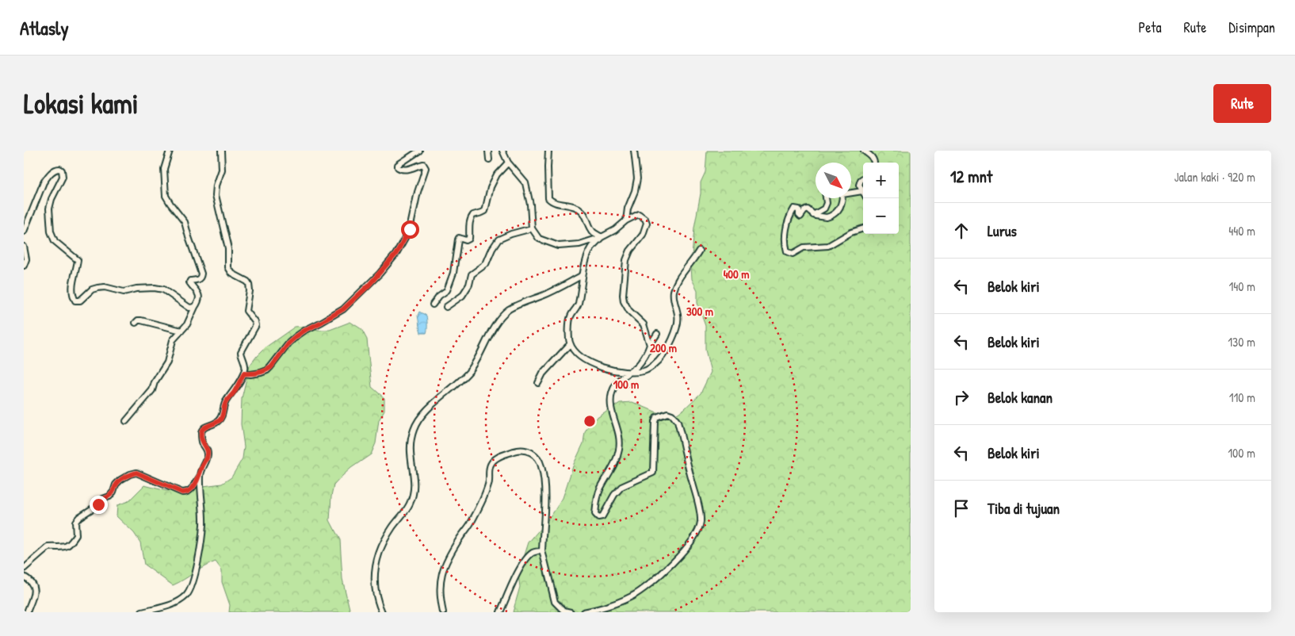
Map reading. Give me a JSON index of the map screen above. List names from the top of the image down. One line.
{"north":"bottom right","page":{"header":"Atlasly","nav":["Peta","Rute","Disimpan"],"buttons":"Rute","title":"Lokasi kami","heading":["12 mnt","Jalan kaki · 920 m"],"map_buttons":["+","−"],"list":[["Lurus","440 m"],["Belok kiri","140 m"],["Belok kiri","130 m"],["Belok kanan","110 m"],["Belok kiri","100 m"],"Tiba di tujuan"]},"rings":["400 m","300 m","200 m","100 m"]}
